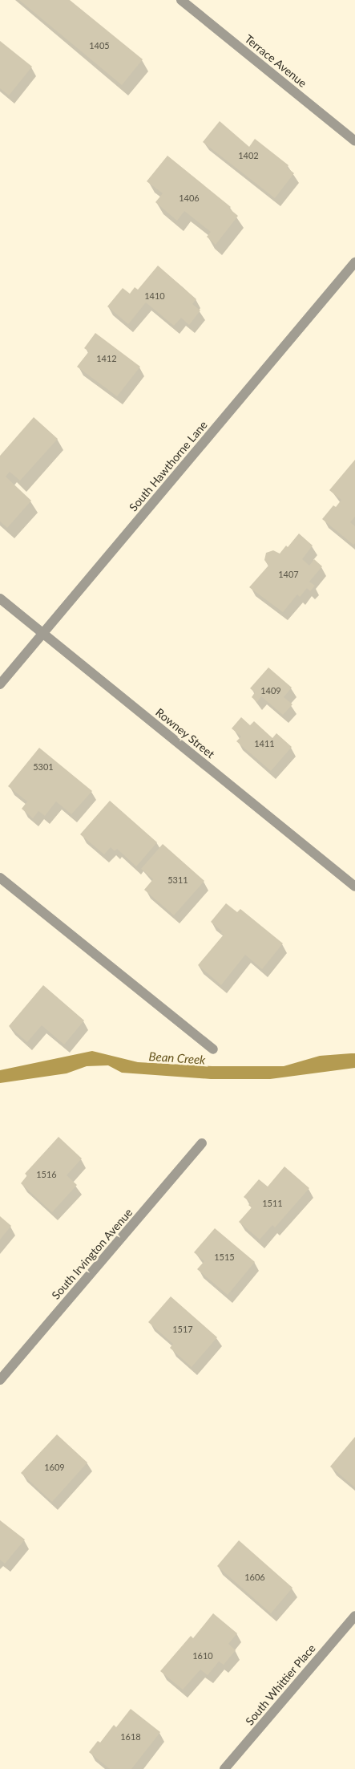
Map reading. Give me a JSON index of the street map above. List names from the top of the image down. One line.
{"streets":{"street":["Terrace Avenue","South Hawthorne Lane","Rowney Street","South Irvington Avenue","South Whittier Place"]},"crossings":[["South Hawthorne Lane","Rowney Street"]],"water":["Bean Creek"],"house_numbers":["1405","1402","1406","1410","1412","1407","1409","1411","5301","5311","1516","1511","1515","1517","1609","1606","1610","1618"]}
